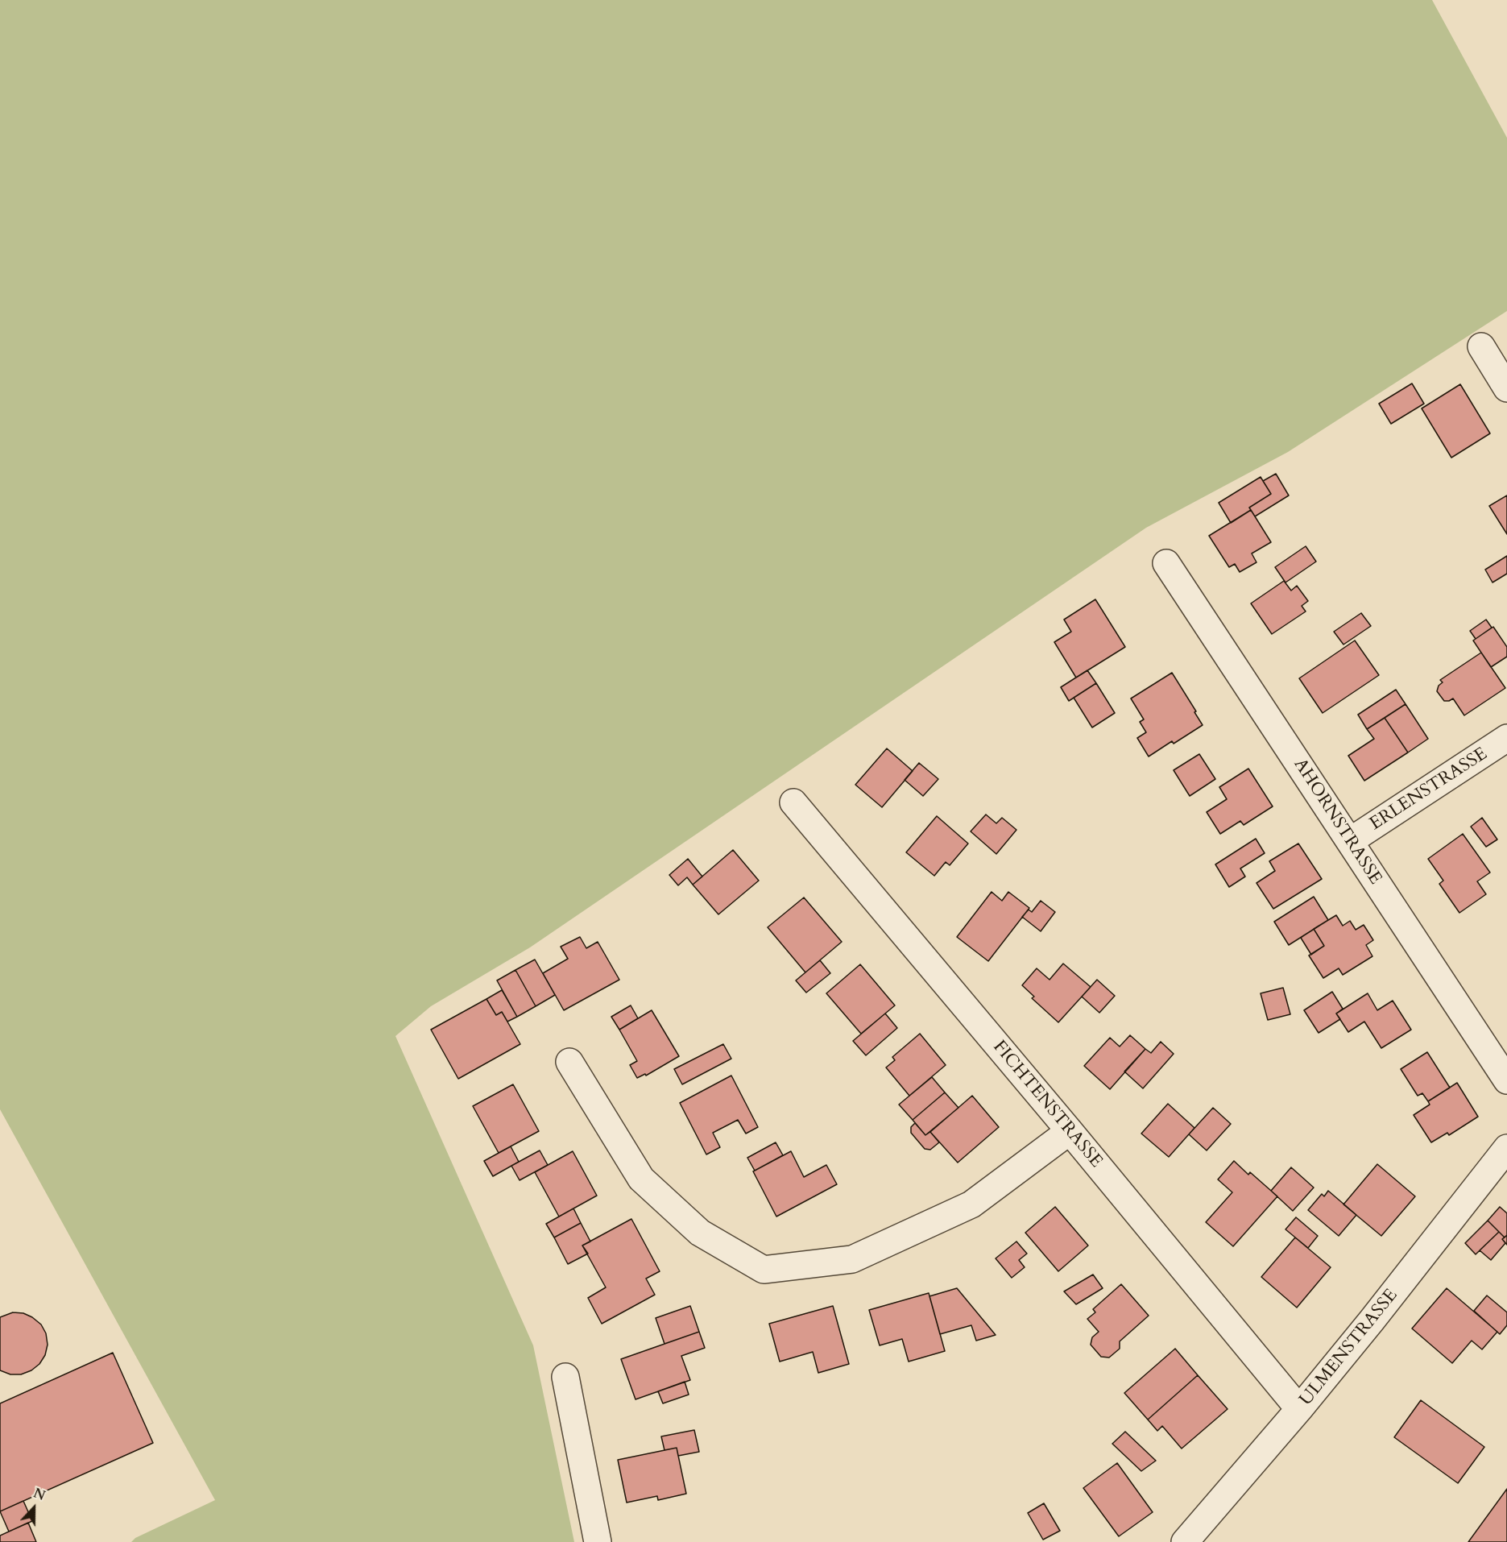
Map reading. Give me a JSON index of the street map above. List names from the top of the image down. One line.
{"streets":{"street":["ERLENSTRASSE","AHORNSTRASSE","FICHTENSTRASSE","ULMENSTRASSE"]},"crossings":[["ERLENSTRASSE","AHORNSTRASSE"],["FICHTENSTRASSE","ULMENSTRASSE"]],"north":"top"}
